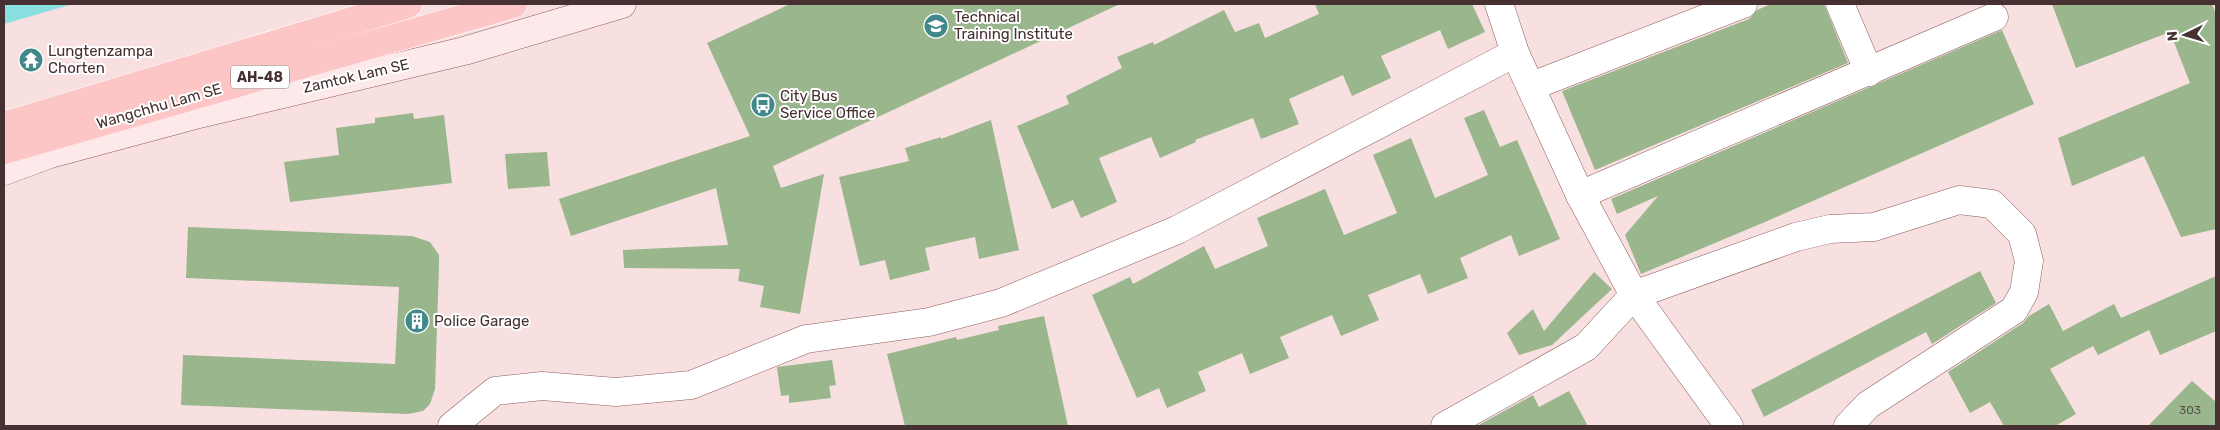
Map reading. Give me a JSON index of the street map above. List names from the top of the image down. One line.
{"streets":{"highway":["AH-48","Wangchhu Lam SE"],"main road":["Zamtok Lam SE"]},"crossings":[["Zamtok Lam SE","Wangchhu Lam SE"]],"places":{"school or university":["Technical Training Institute"],"temple":["Lungtenzampa Chorten"],"bus stop":["City Bus Service Office"],"building":["Police Garage"]},"house_numbers":["303"],"north":"left"}
